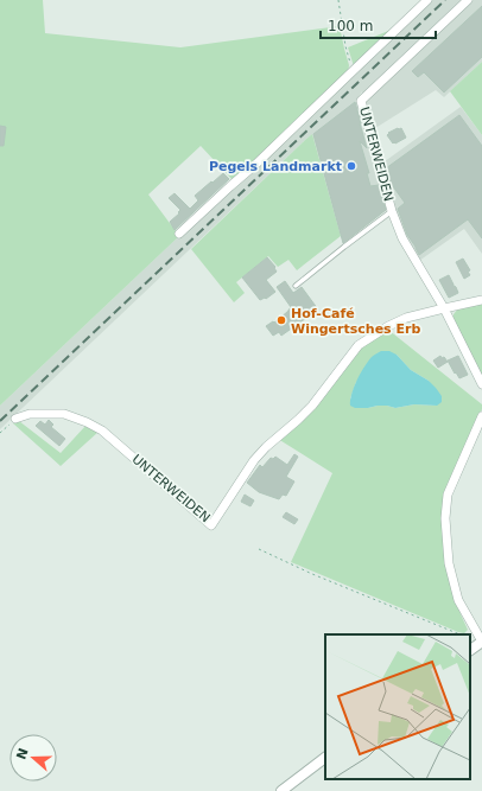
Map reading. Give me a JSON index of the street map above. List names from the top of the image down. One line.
{"streets":{"street":["UNTERWEIDEN"]},"places":["Pegels Landmarkt","Hof-Café Wingertsches Erb"],"scale_bar":"100 m","north":"left"}
